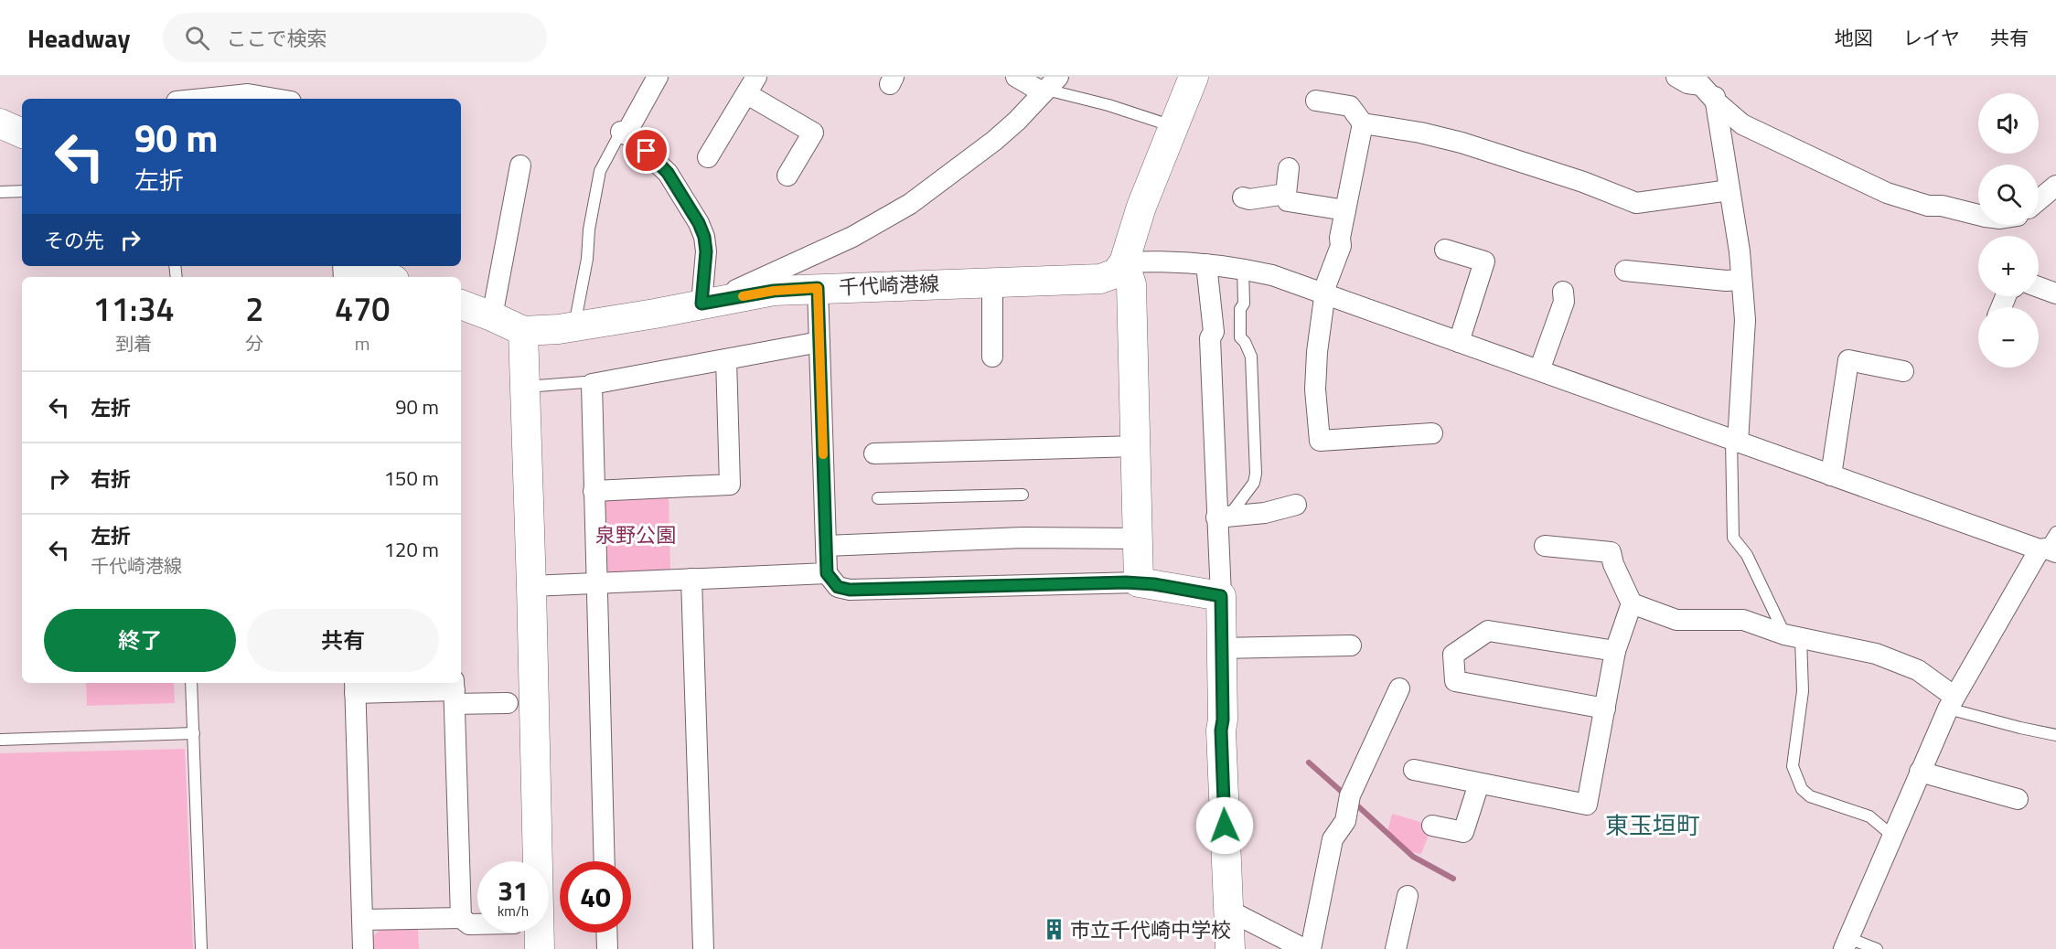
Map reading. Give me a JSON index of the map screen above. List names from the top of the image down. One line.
{"streets":{"street":["千代崎港線"]},"districts":["東玉垣町"],"parks":["泉野公園"],"places":{"building":["市立千代崎中学校"]},"page":{"header":"Headway","search":"ここで検索","nav":["地図","レイヤ","共有"],"map_buttons":["+","−"],"turn":["90 m","左折"],"then":"その先","eta":["11:34","到着","2","分","470","m"],"list":[{"name":"左折","value":"90 m"},{"name":"右折","value":"150 m"},{"name":"左折","note":"千代崎港線","value":"120 m"}],"buttons":["終了","共有"],"speed":"31 km/h","limit":"40"}}
